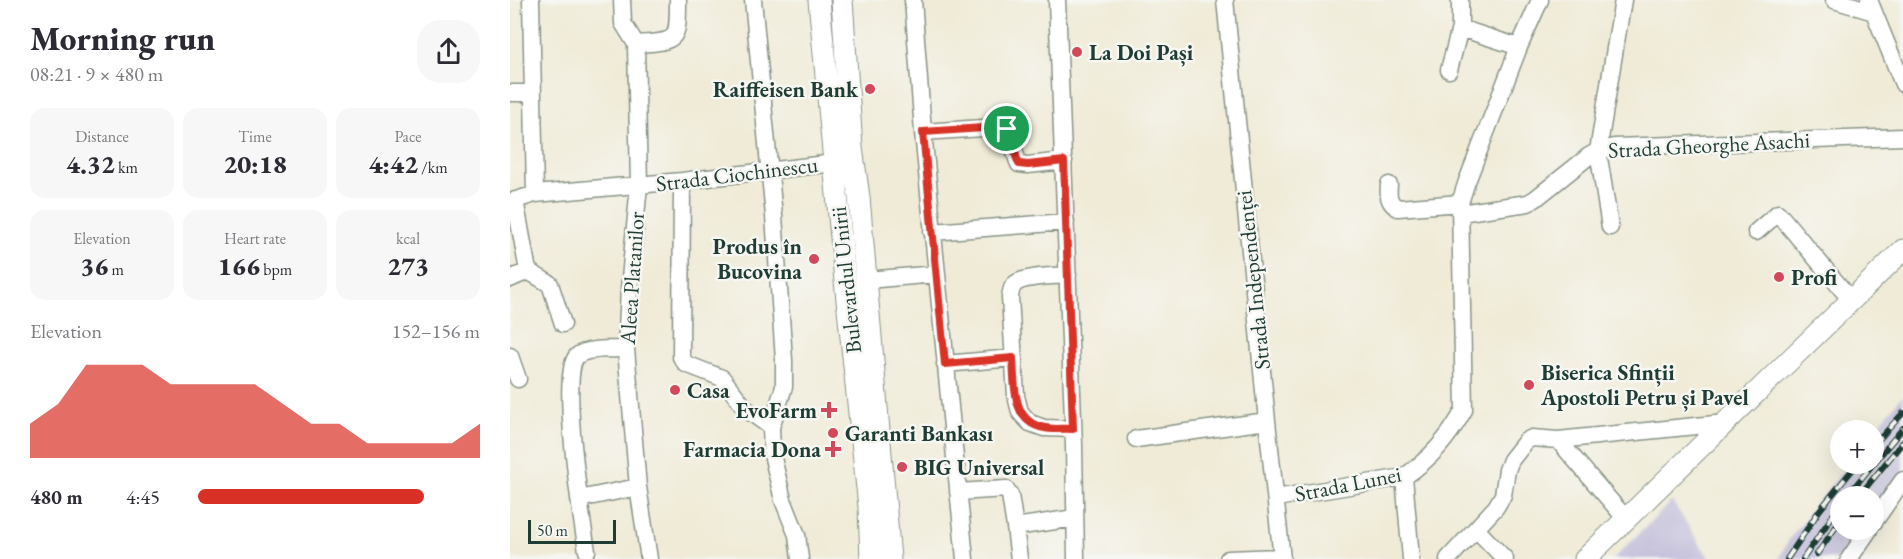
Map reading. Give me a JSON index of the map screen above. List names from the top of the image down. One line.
{"streets":{"main road":["Bulevardul Unirii"],"street":["Strada Gheorghe Asachi","Strada Ciochinescu","Aleea Platanilor","Strada Independenței","Strada Lunei"]},"crossings":[["Strada Gheorghe Asachi","Strada Lunei"],["Strada Ciochinescu","Aleea Platanilor"],["Strada Ciochinescu","Bulevardul Unirii"],["Strada Independenței","Strada Lunei"]],"places":{"other":["La Doi Pași","Raiffeisen Bank","Produs în Bucovina","Profi","Biserica Sfinții Apostoli Petru și Pavel","Casa","Garanti Bankası","BIG Universal"],"health":["EvoFarm","Farmacia Dona"]},"scale_bar":"50 m","page":{"heading":["Morning run","08:21 · 9 × 480 m"],"stats":[["Distance","4.32 km"],["Time","20:18"],["Pace","4:42 /km"],["Elevation","36 m"],["Heart rate","166 bpm"],["kcal","273"]],"chart":["Elevation","152–156 m"],"map_buttons":["+","−"],"list":[{"name":"480 m","note":"4:45"}],"scale":"50 m"}}
